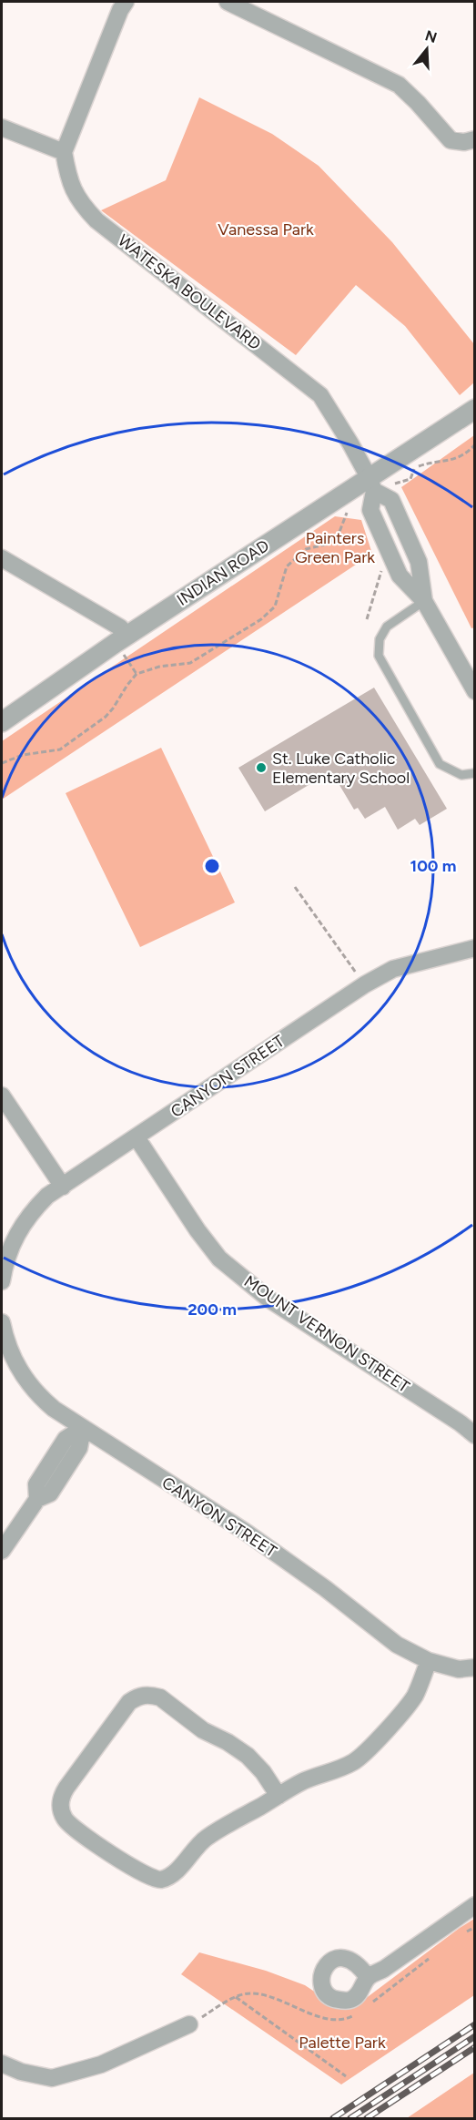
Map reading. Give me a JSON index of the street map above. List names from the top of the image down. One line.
{"streets":{"street":["WATESKA BOULEVARD","INDIAN ROAD","CANYON STREET","MOUNT VERNON STREET"]},"crossings":[["WATESKA BOULEVARD","INDIAN ROAD"],["CANYON STREET","MOUNT VERNON STREET"]],"parks":["Vanessa Park","Painters Green Park","Palette Park"],"places":["St. Luke Catholic Elementary School"],"north":"top","rings":["100 m","200 m"]}
